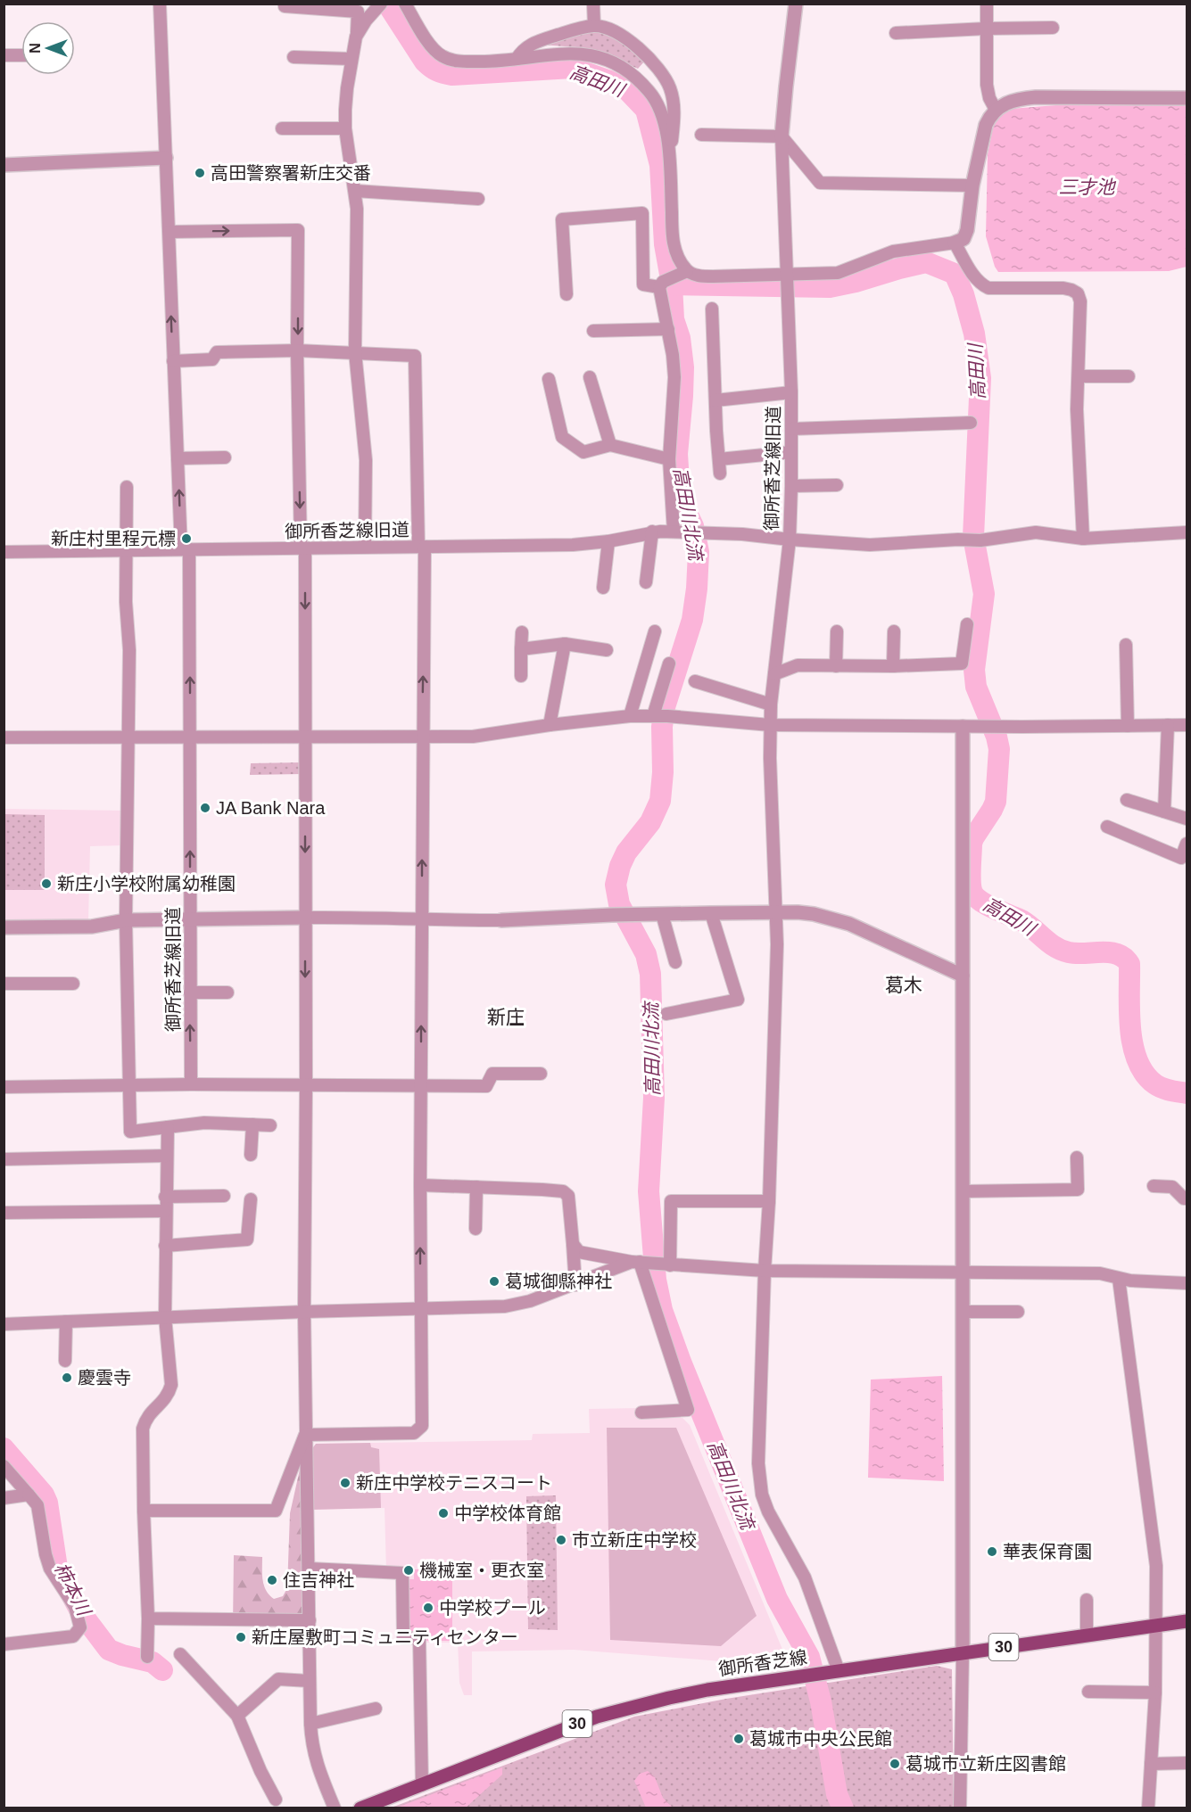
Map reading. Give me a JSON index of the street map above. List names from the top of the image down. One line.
{"streets":{"main road":["30","御所香芝線"],"street":["御所香芝線旧道"]},"districts":["葛木","新庄"],"water":["高田川","三才池","高田川北流","柿本川"],"places":["高田警察署新庄交番","新庄村里程元標","JA Bank Nara","新庄小学校附属幼稚園","葛城御縣神社","慶雲寺","新庄中学校テニスコート","中学校体育館","市立新庄中学校","華表保育園","機械室・更衣室","住吉神社","中学校プール","新庄屋敷町コミュニティセンター","葛城市中央公民館","葛城市立新庄図書館"],"north":"left"}
